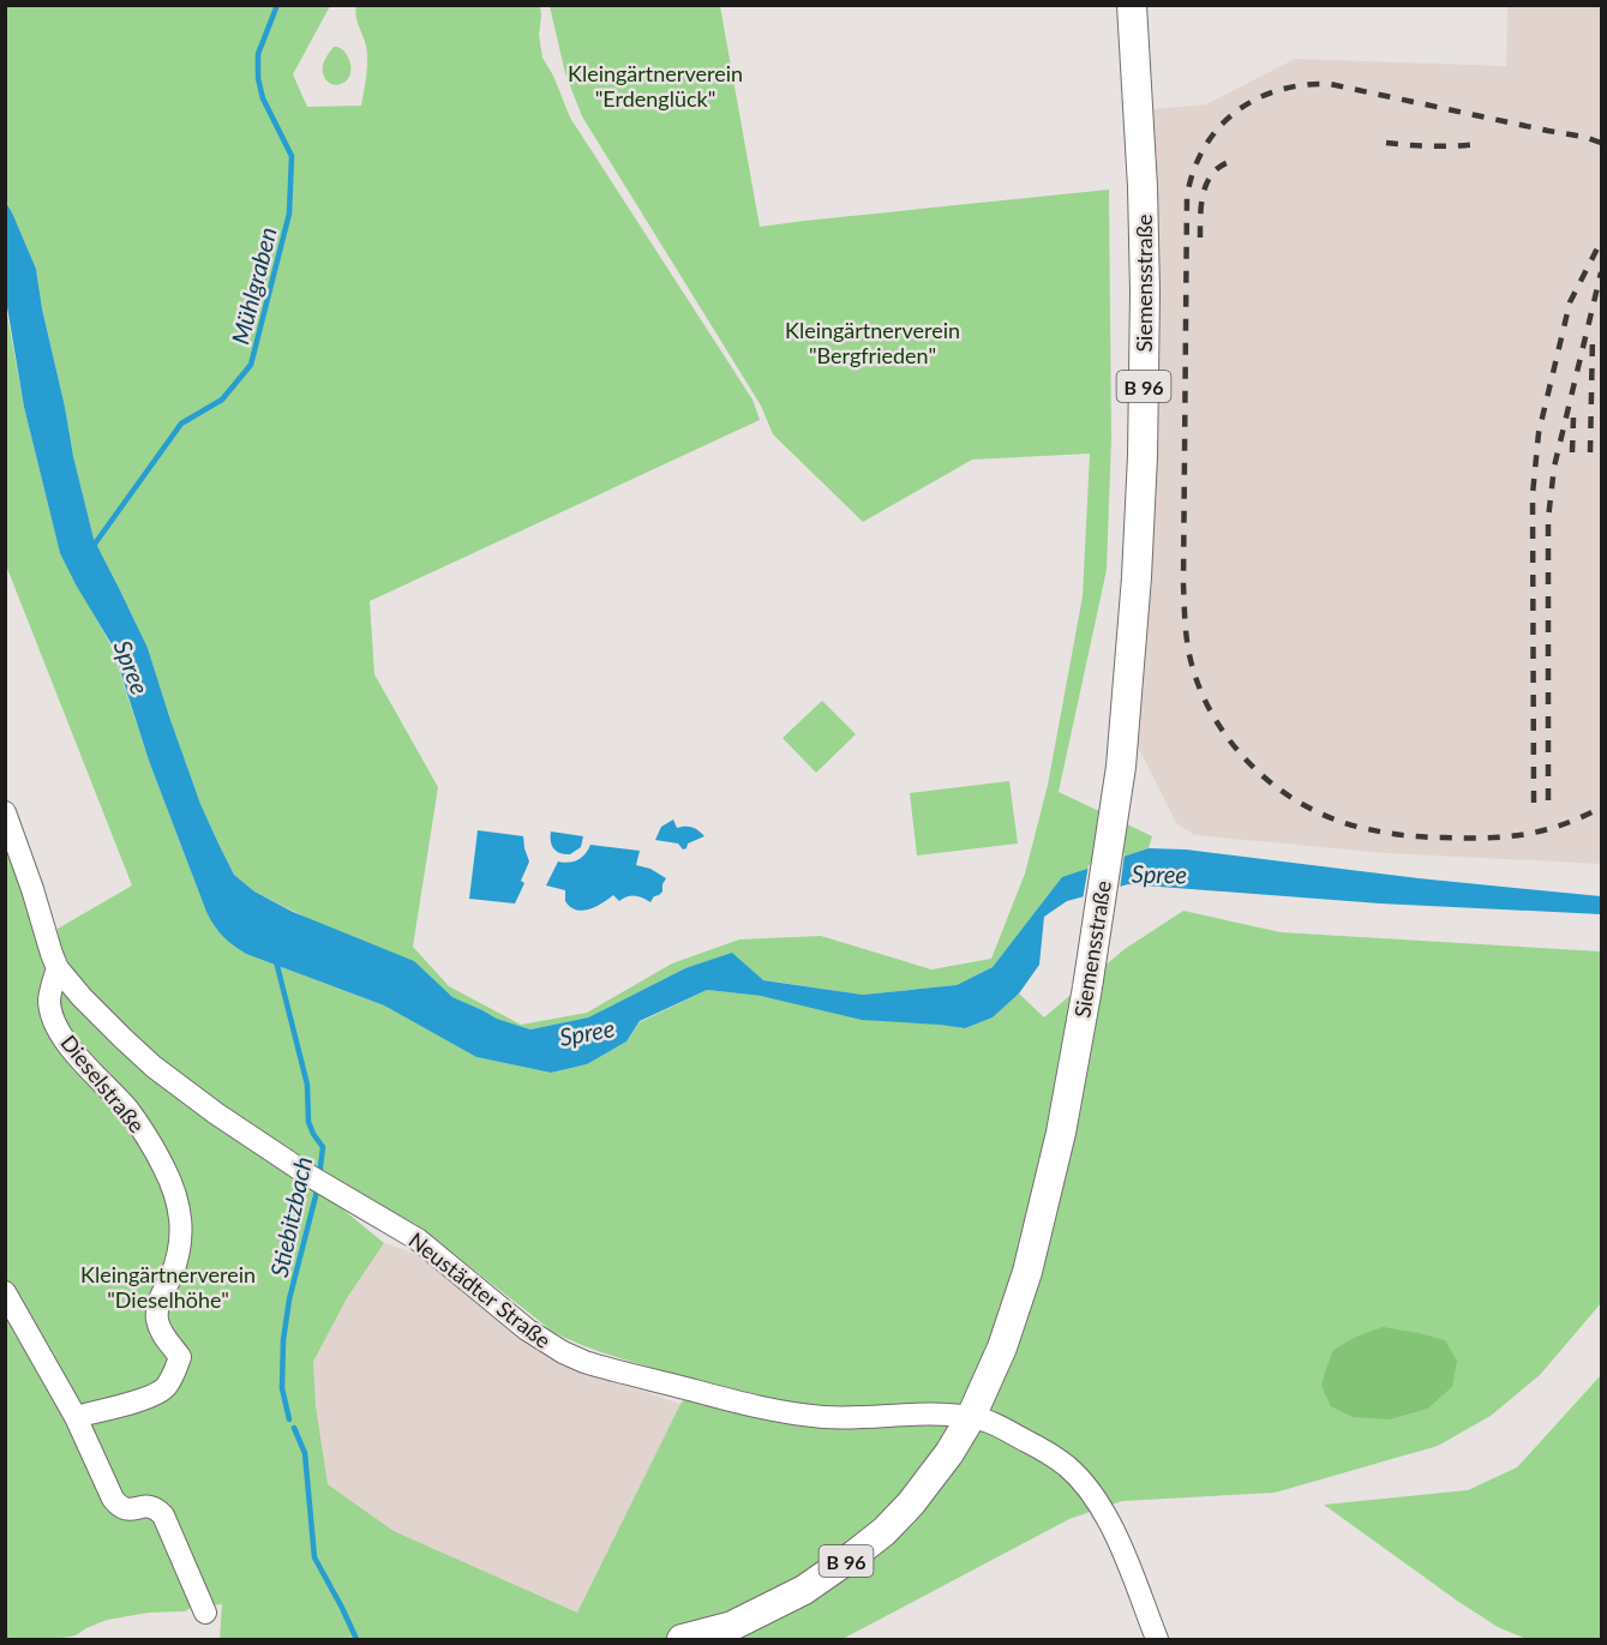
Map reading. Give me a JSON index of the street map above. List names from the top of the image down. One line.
{"streets":{"main road":["Siemensstraße","B 96"],"street":["Dieselstraße","Neustädter Straße"]},"crossings":[["Siemensstraße","Neustädter Straße"],["Dieselstraße","Neustädter Straße"]],"water":["Mühlgraben","Spree","Stiebitzbach"],"parks":["Kleingärtnerverein \"Erdenglück\"","Kleingärtnerverein \"Bergfrieden\"","Kleingärtnerverein \"Dieselhöhe\""]}
